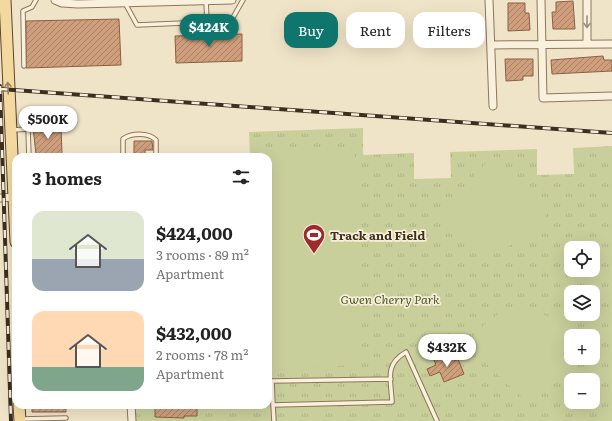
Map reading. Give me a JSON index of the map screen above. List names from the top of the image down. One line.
{"parks":["Gwen Cherry Park"],"places":{"sports":["Track and Field"]},"page":{"chip":["Buy","Rent","Filters"],"price":["$424K","$500K","$432K"],"heading":"3 homes","list":[{"name":"$424,000","note":"3 rooms · 89 m² · Apartment"},{"name":"$432,000","note":"2 rooms · 78 m² · Apartment"}],"map_buttons":["+","−"]}}
